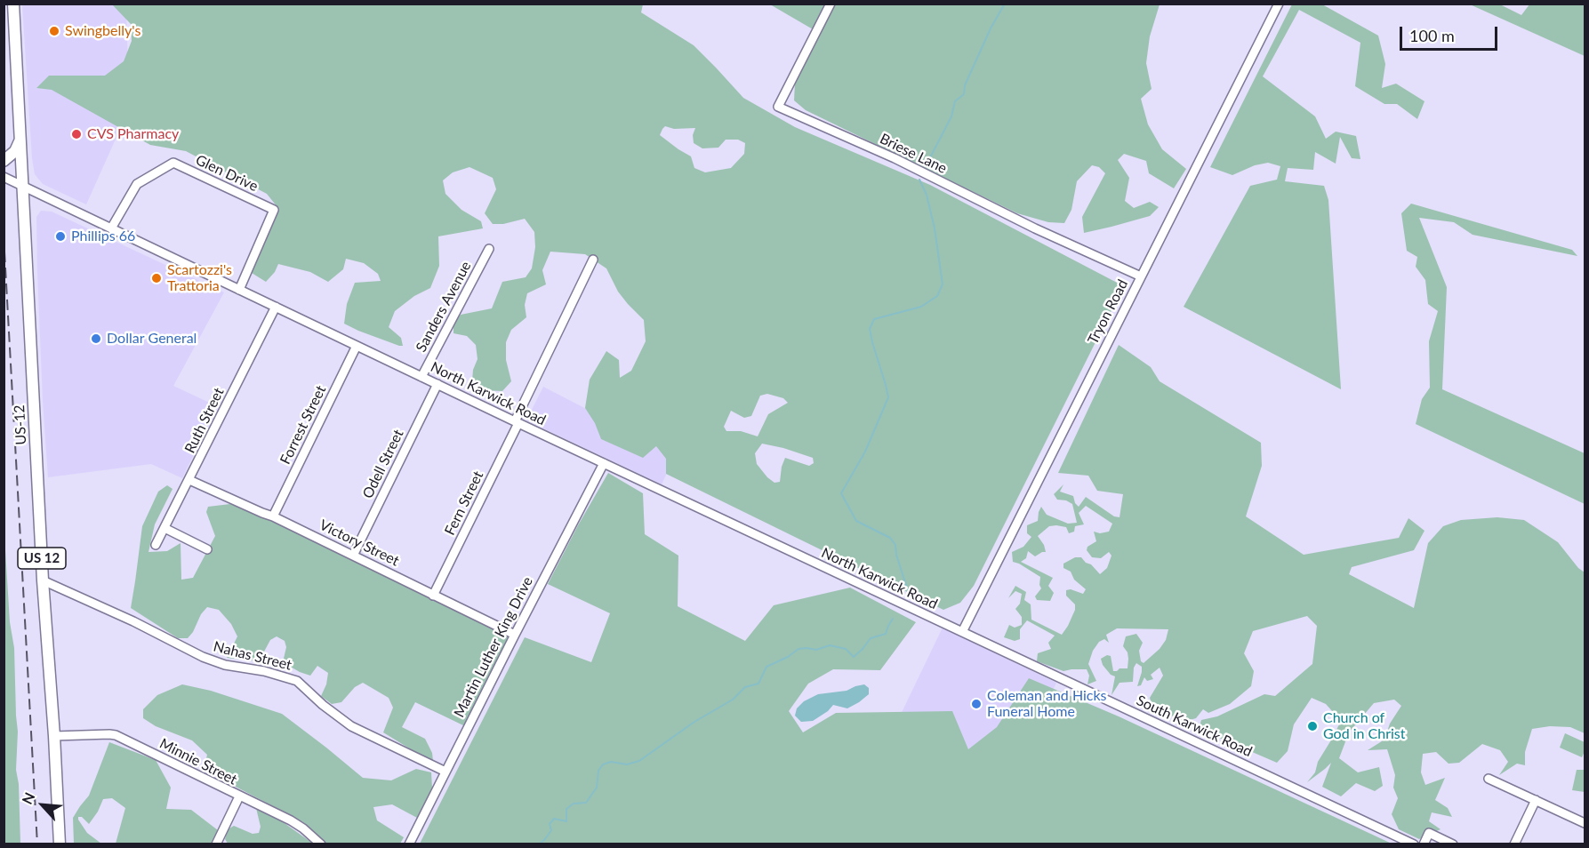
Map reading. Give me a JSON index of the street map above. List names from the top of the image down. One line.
{"streets":{"main road":["US-12","US 12"],"street":["Briese Lane","Glen Drive","Sanders Avenue","Tryon Road","North Karwick Road","Ruth Street","Forrest Street","Odell Street","Fern Street","Victory Street","Martin Luther King Drive","Nahas Street","South Karwick Road","Minnie Street"]},"crossings":[["Briese Lane","Tryon Road"],["Glen Drive","North Karwick Road"],["Sanders Avenue","North Karwick Road"],["Tryon Road","North Karwick Road"],["Tryon Road","South Karwick Road"],["North Karwick Road","Ruth Street"],["North Karwick Road","US-12"],["North Karwick Road","Forrest Street"],["North Karwick Road","Odell Street"],["North Karwick Road","Fern Street"],["North Karwick Road","Martin Luther King Drive"],["North Karwick Road","South Karwick Road"],["Ruth Street","Victory Street"],["US-12","Nahas Street"],["US-12","Minnie Street"],["Forrest Street","Victory Street"],["Odell Street","Victory Street"],["Fern Street","Victory Street"],["Victory Street","Martin Luther King Drive"],["Martin Luther King Drive","Nahas Street"]],"places":["Swingbelly's","CVS Pharmacy","Phillips 66","Scartozzi's Trattoria","Dollar General","Coleman and Hicks Funeral Home","Church of God in Christ"],"scale_bar":"100 m","north":"top left"}
